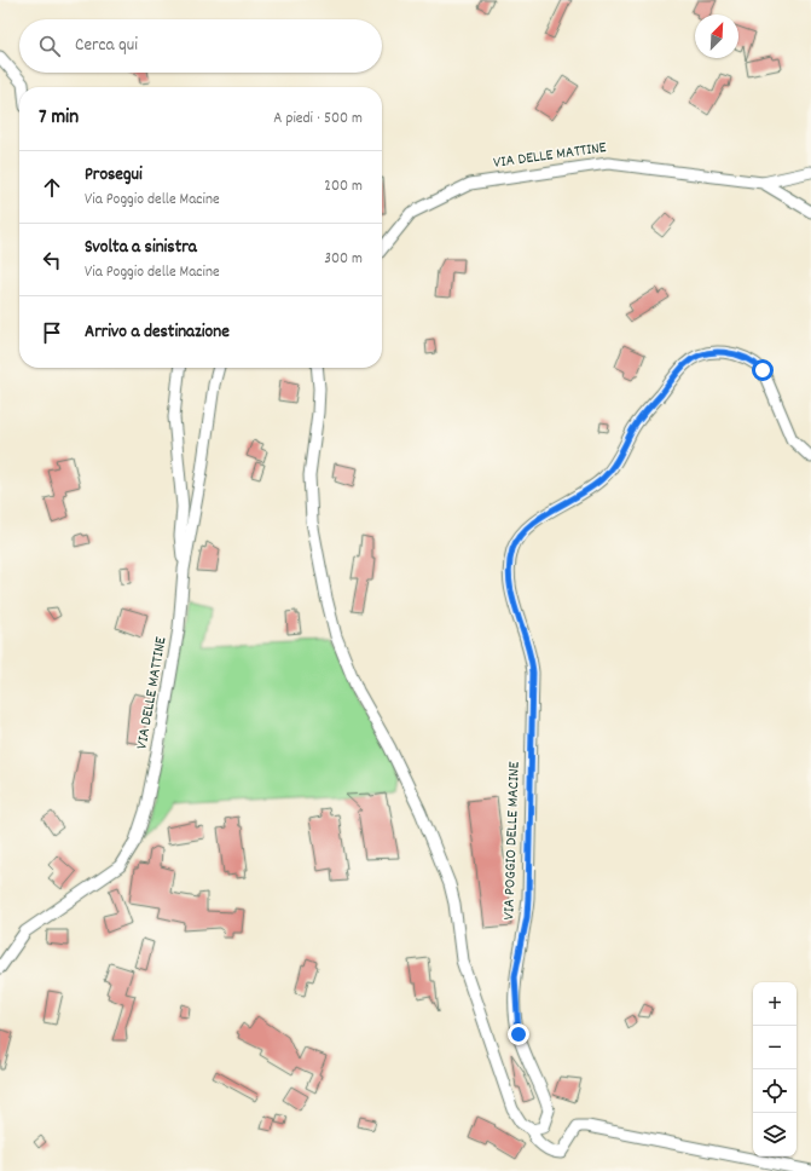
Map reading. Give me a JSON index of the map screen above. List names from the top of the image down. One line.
{"streets":{"street":["VIA DELLE MATTINE","VIA POGGIO DELLE MACINE"]},"north":"top right","page":{"search":"Cerca qui","heading":["7 min","A piedi · 500 m"],"list":[["Prosegui","Via Poggio delle Macine","200 m"],["Svolta a sinistra","Via Poggio delle Macine","300 m"],"Arrivo a destinazione"],"map_buttons":["+","−"]}}
